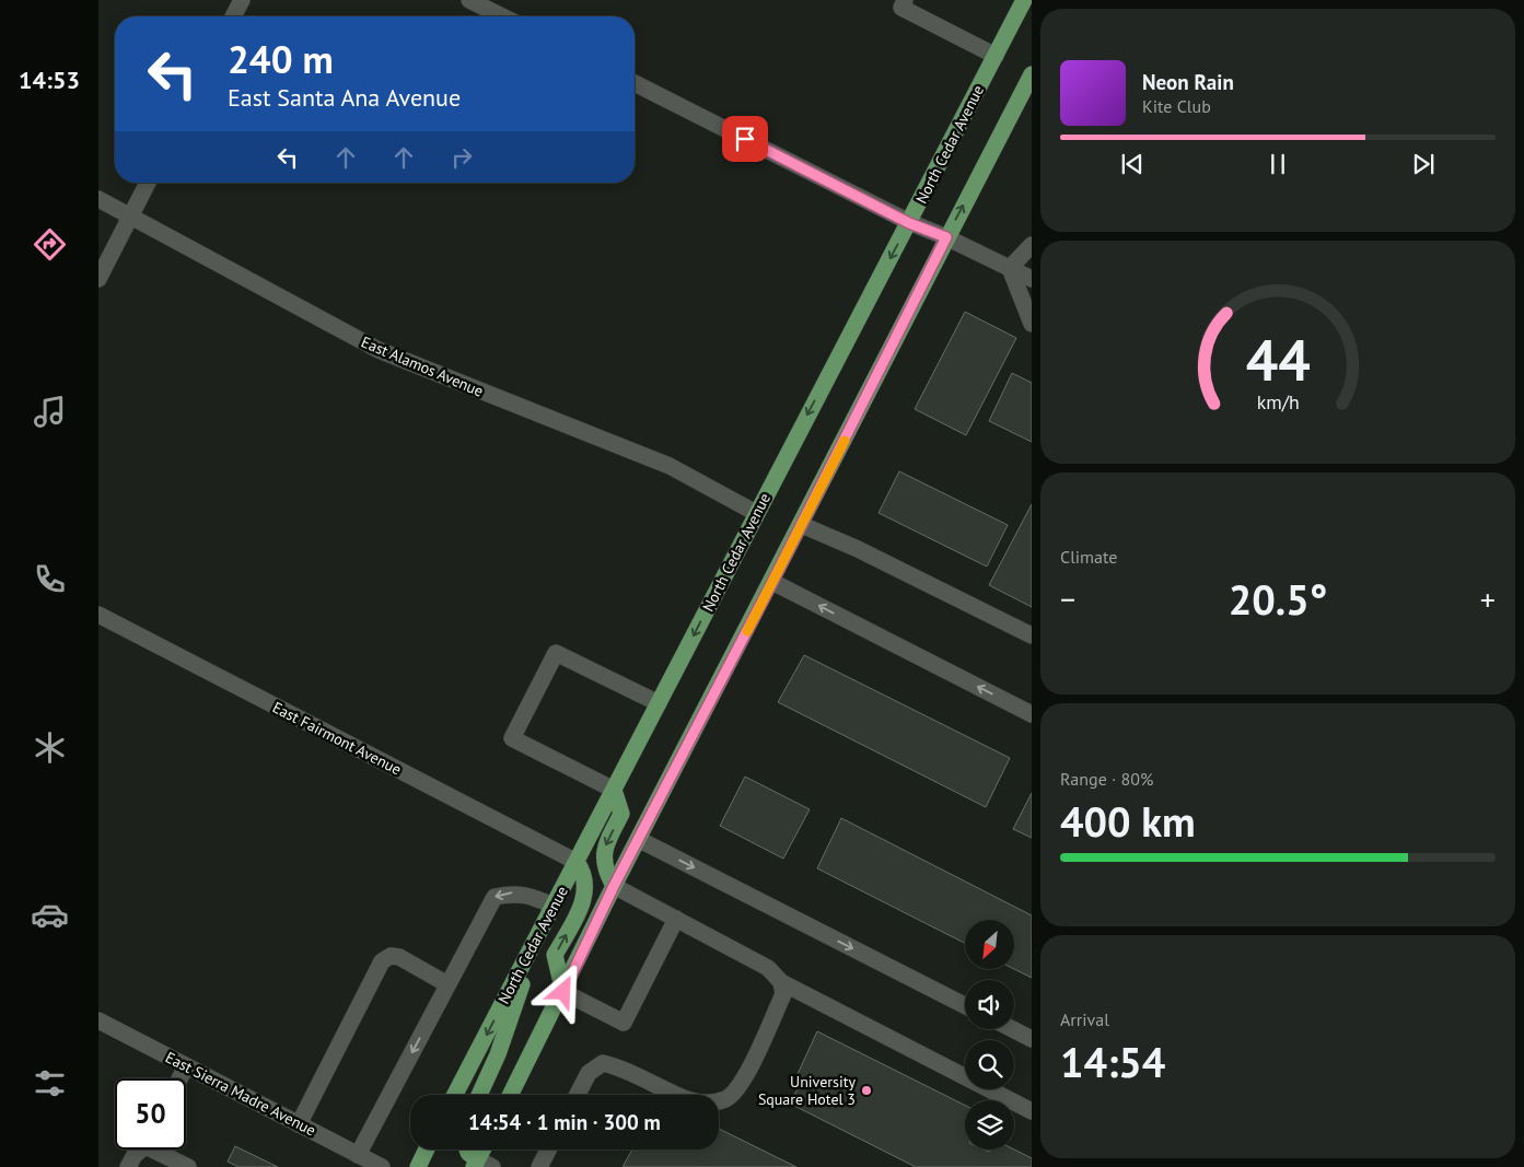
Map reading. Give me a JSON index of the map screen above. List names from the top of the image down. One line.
{"streets":{"main road":["North Cedar Avenue"],"street":["East Alamos Avenue","East Fairmont Avenue","East Sierra Madre Avenue"]},"crossings":[["North Cedar Avenue","East Alamos Avenue"],["North Cedar Avenue","East Fairmont Avenue"]],"places":["University Square Hotel 3"],"north":"bottom left","page":{"tabs":"14:53","turn":["240 m","East Santa Ana Avenue"],"song":["Neon Rain","Kite Club"],"tile":["Climate",["Range · 80%","400 km"],["Arrival","14:54"]],"heat":["−","20.5°","+"],"limit":"50","trip":"14:54 · 1 min · 300 m","gauge":["44","km/h"]}}
